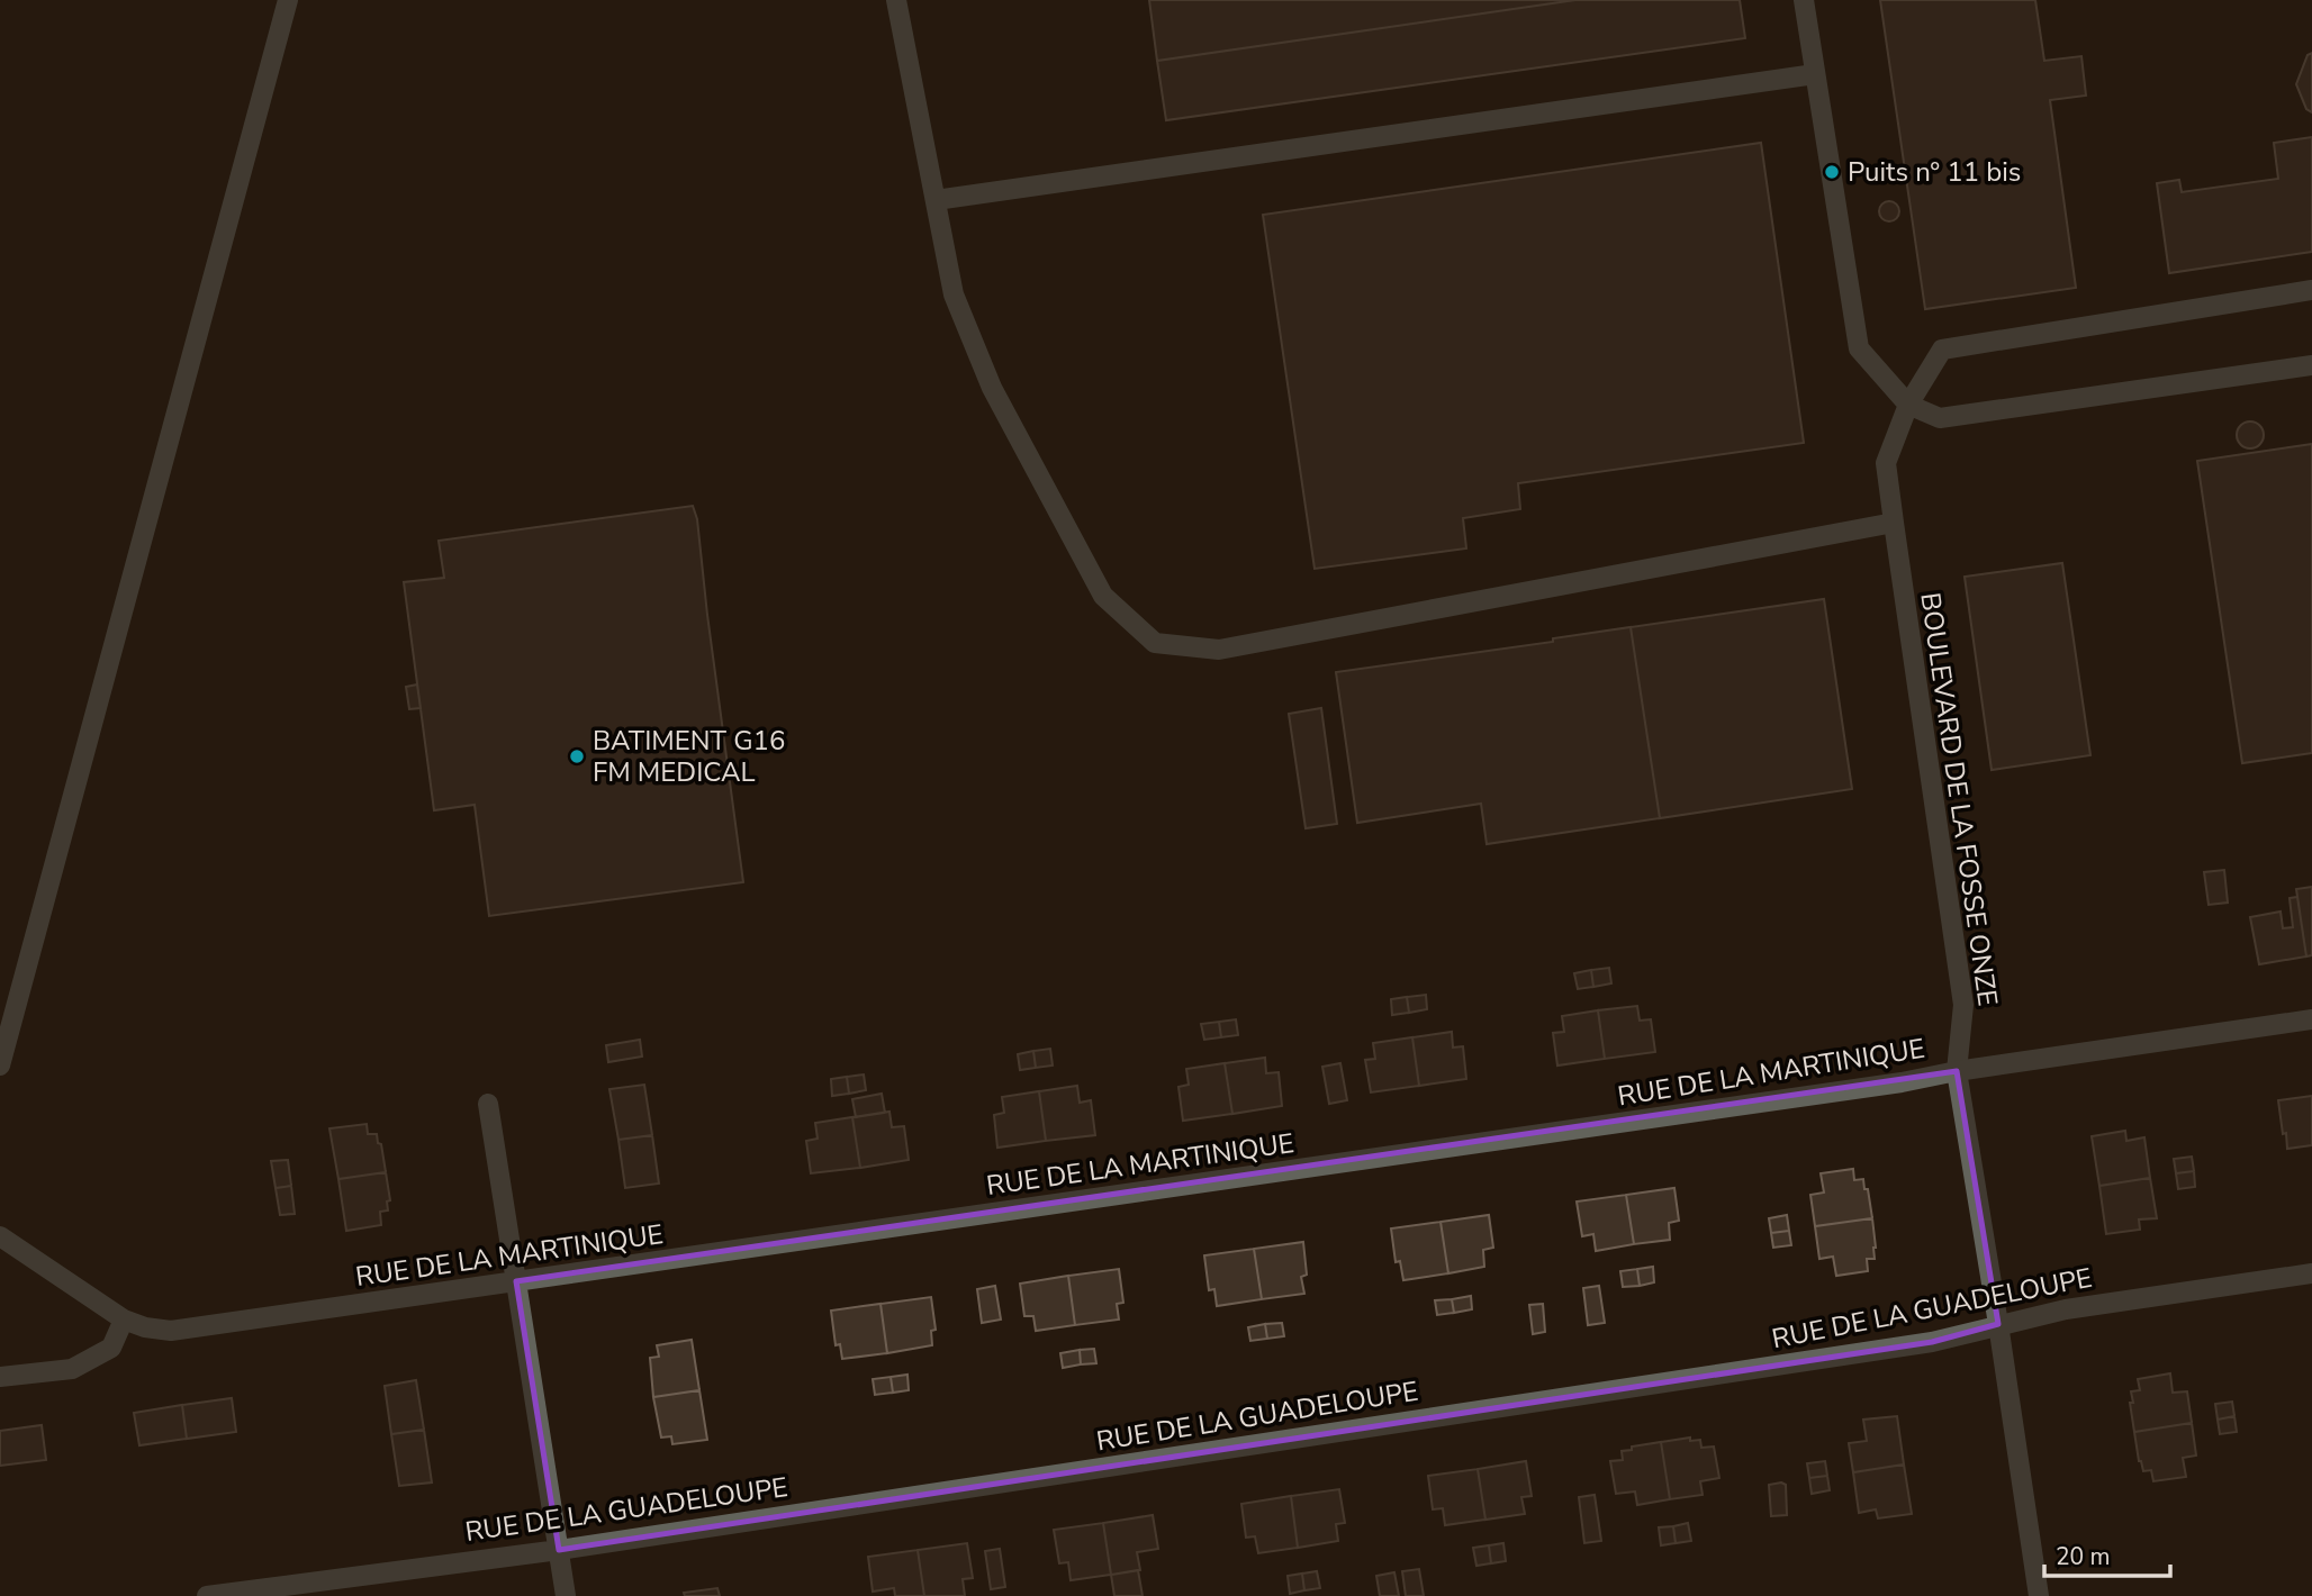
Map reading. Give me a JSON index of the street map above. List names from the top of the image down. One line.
{"streets":{"street":["BOULEVARD DE LA FOSSE ONZE","RUE DE LA MARTINIQUE","RUE DE LA GUADELOUPE"]},"crossings":[["BOULEVARD DE LA FOSSE ONZE","RUE DE LA MARTINIQUE"],["BOULEVARD DE LA FOSSE ONZE","RUE DE LA GUADELOUPE"]],"places":["Puits n° 11 bis","BATIMENT G16 FM MEDICAL"],"scale_bar":"20 m"}
